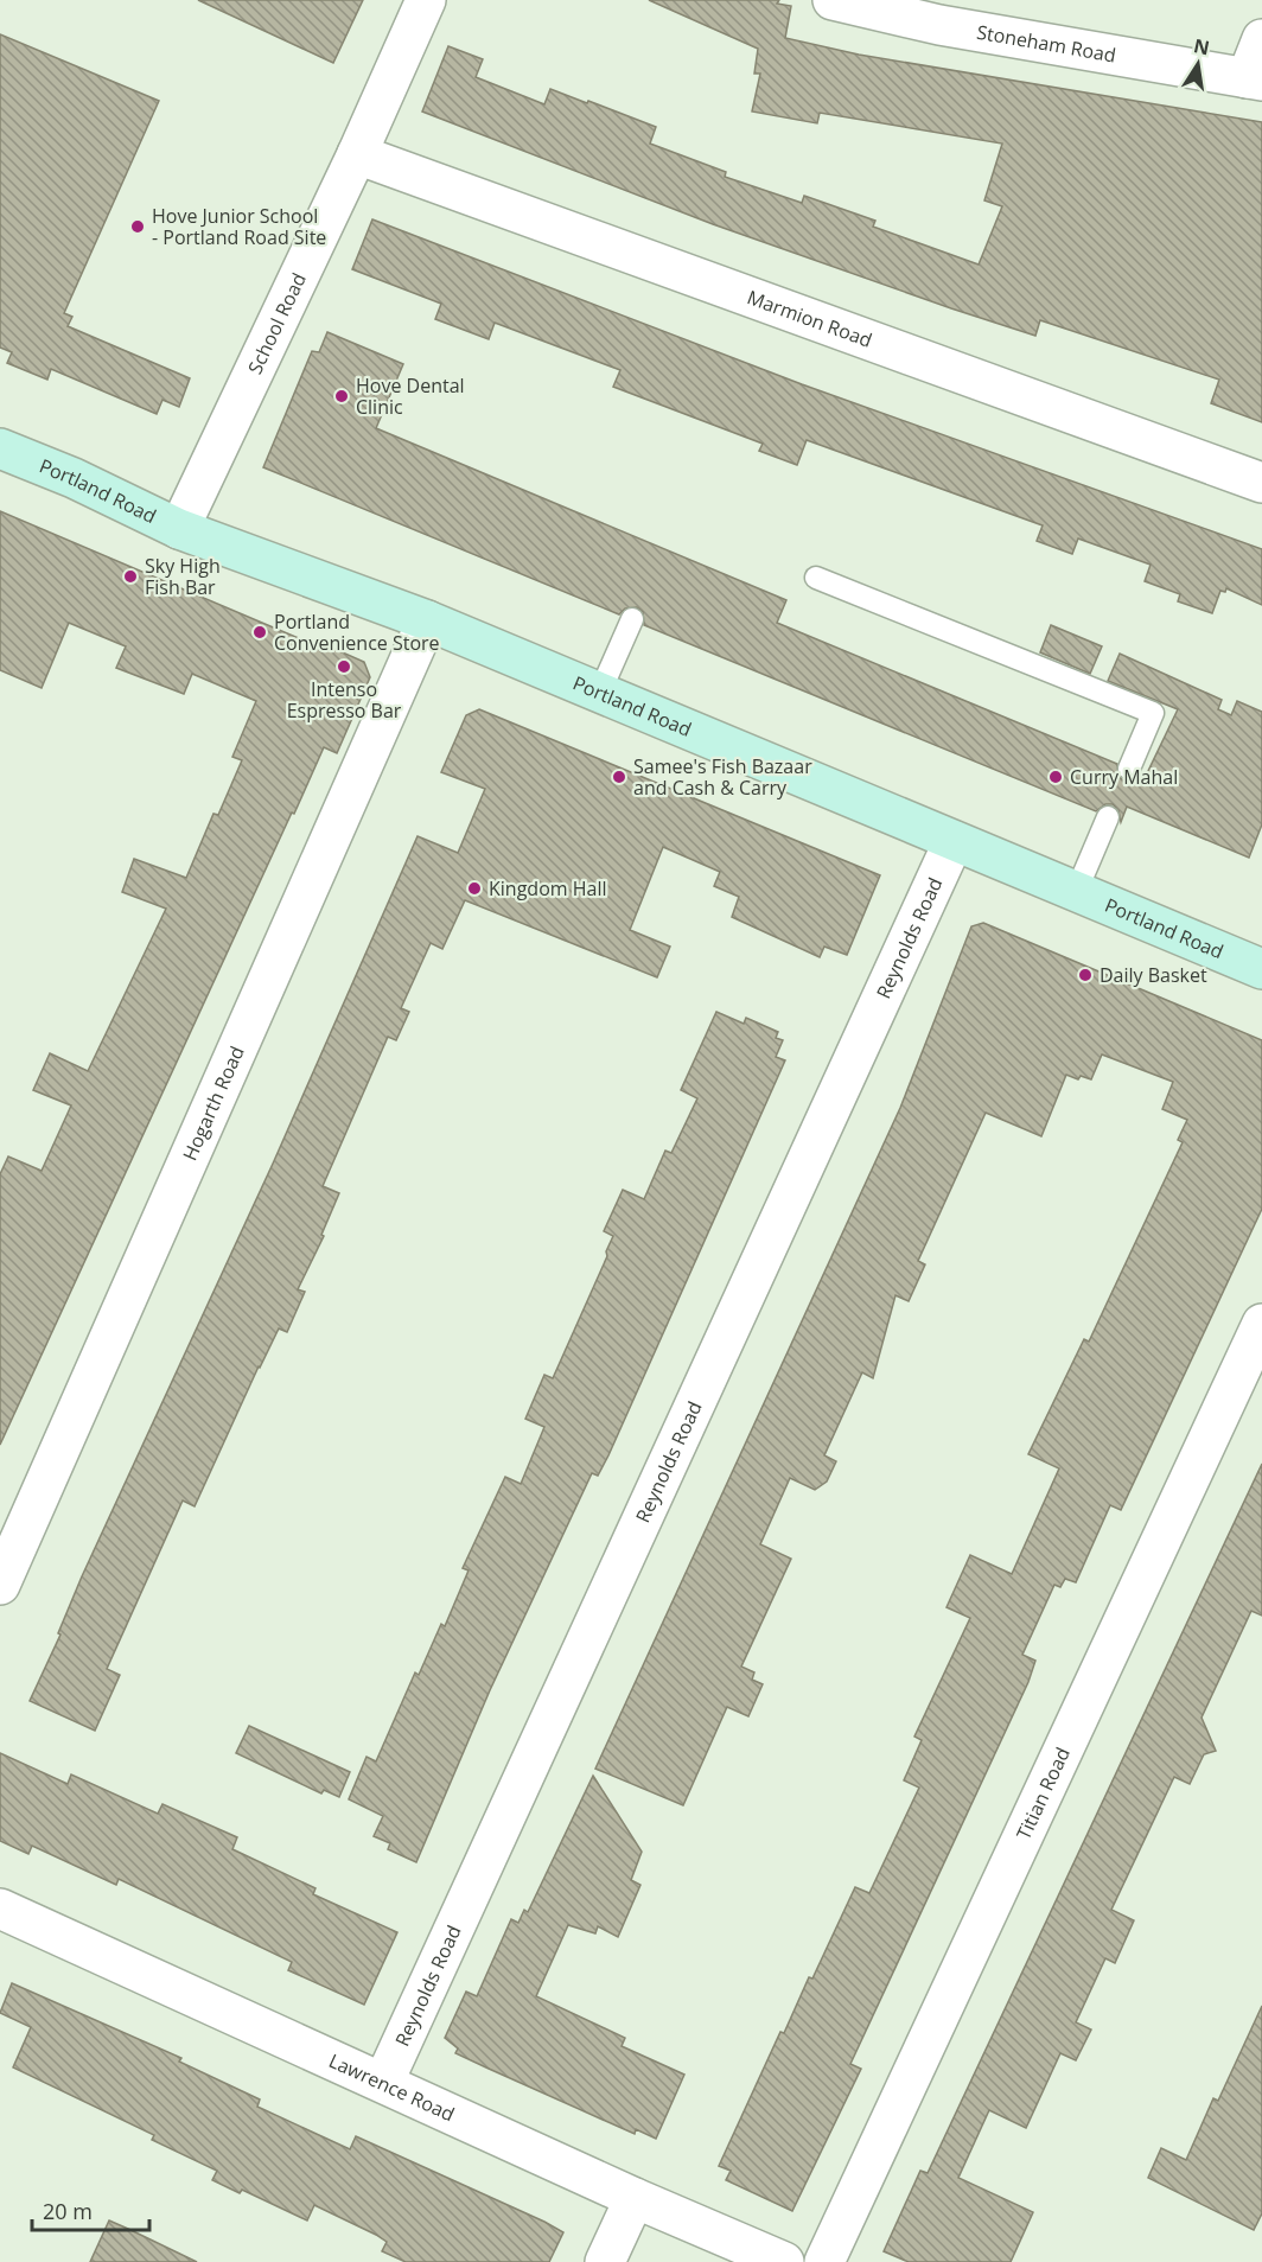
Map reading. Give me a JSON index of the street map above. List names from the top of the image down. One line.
{"streets":{"street":["Stoneham Road","Marmion Road","School Road","Portland Road","Reynolds Road","Hogarth Road","Titian Road","Lawrence Road"]},"crossings":[["Marmion Road","School Road"],["School Road","Portland Road"],["Portland Road","Reynolds Road"],["Portland Road","Hogarth Road"],["Reynolds Road","Lawrence Road"]],"places":["Hove Junior School - Portland Road Site","Hove Dental Clinic","Sky High Fish Bar","Portland Convenience Store","Intenso Espresso Bar","Samee's Fish Bazaar and Cash & Carry","Curry Mahal","Kingdom Hall","Daily Basket"],"scale_bar":"20 m","north":"top"}
